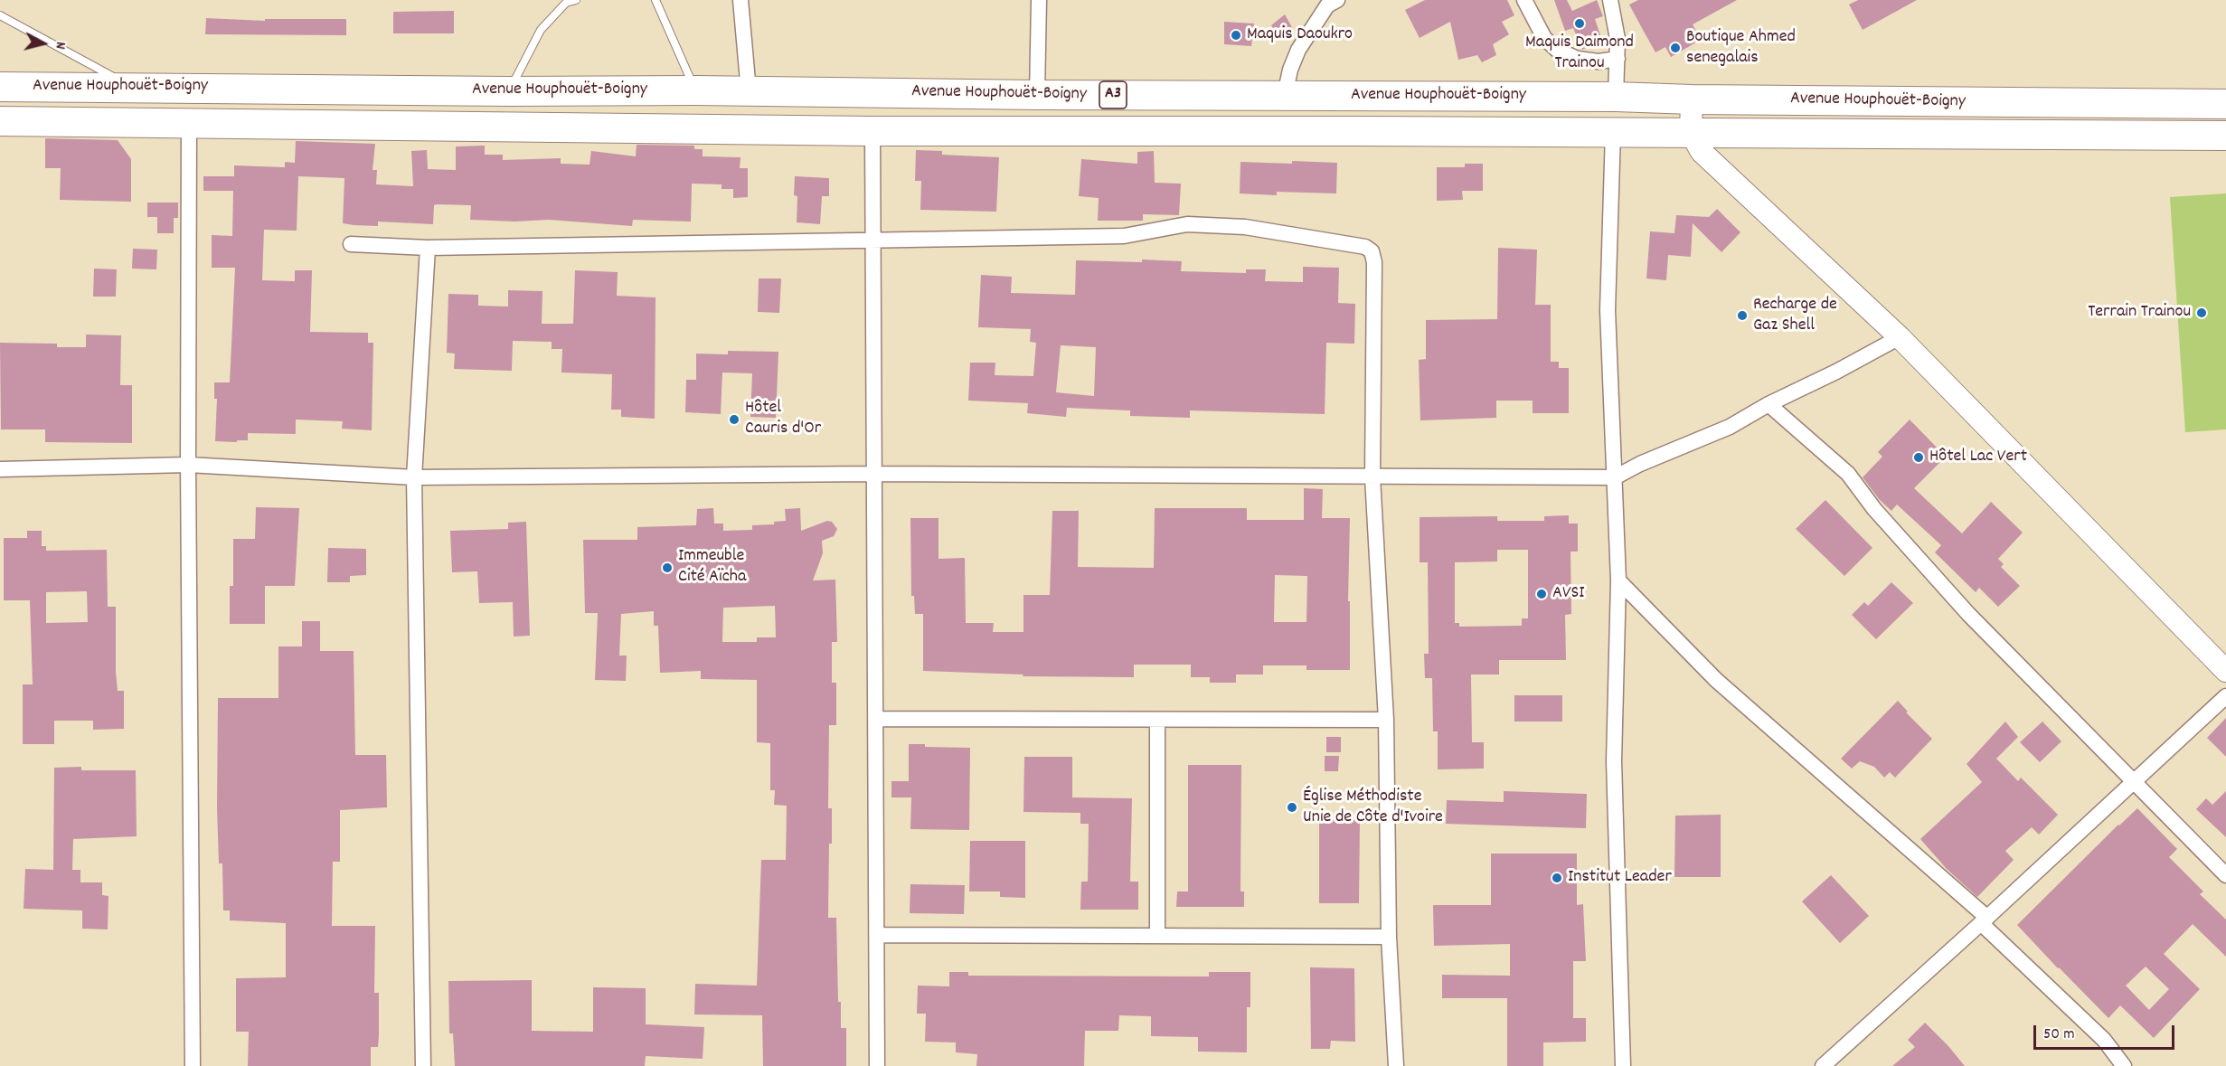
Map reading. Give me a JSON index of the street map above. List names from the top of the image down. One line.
{"streets":{"highway":["Avenue Houphouët-Boigny","A3"]},"places":["Maquis Daimond Trainou","Maquis Daoukro","Boutique Ahmed senegalais","Terrain Trainou","Recharge de Gaz Shell","Hôtel Cauris d'Or","Hôtel Lac Vert","Immeuble Cité Aïcha","AVSI","Église Méthodiste Unie de Côte d'Ivoire","Institut Leader"],"scale_bar":"50 m","north":"right"}
